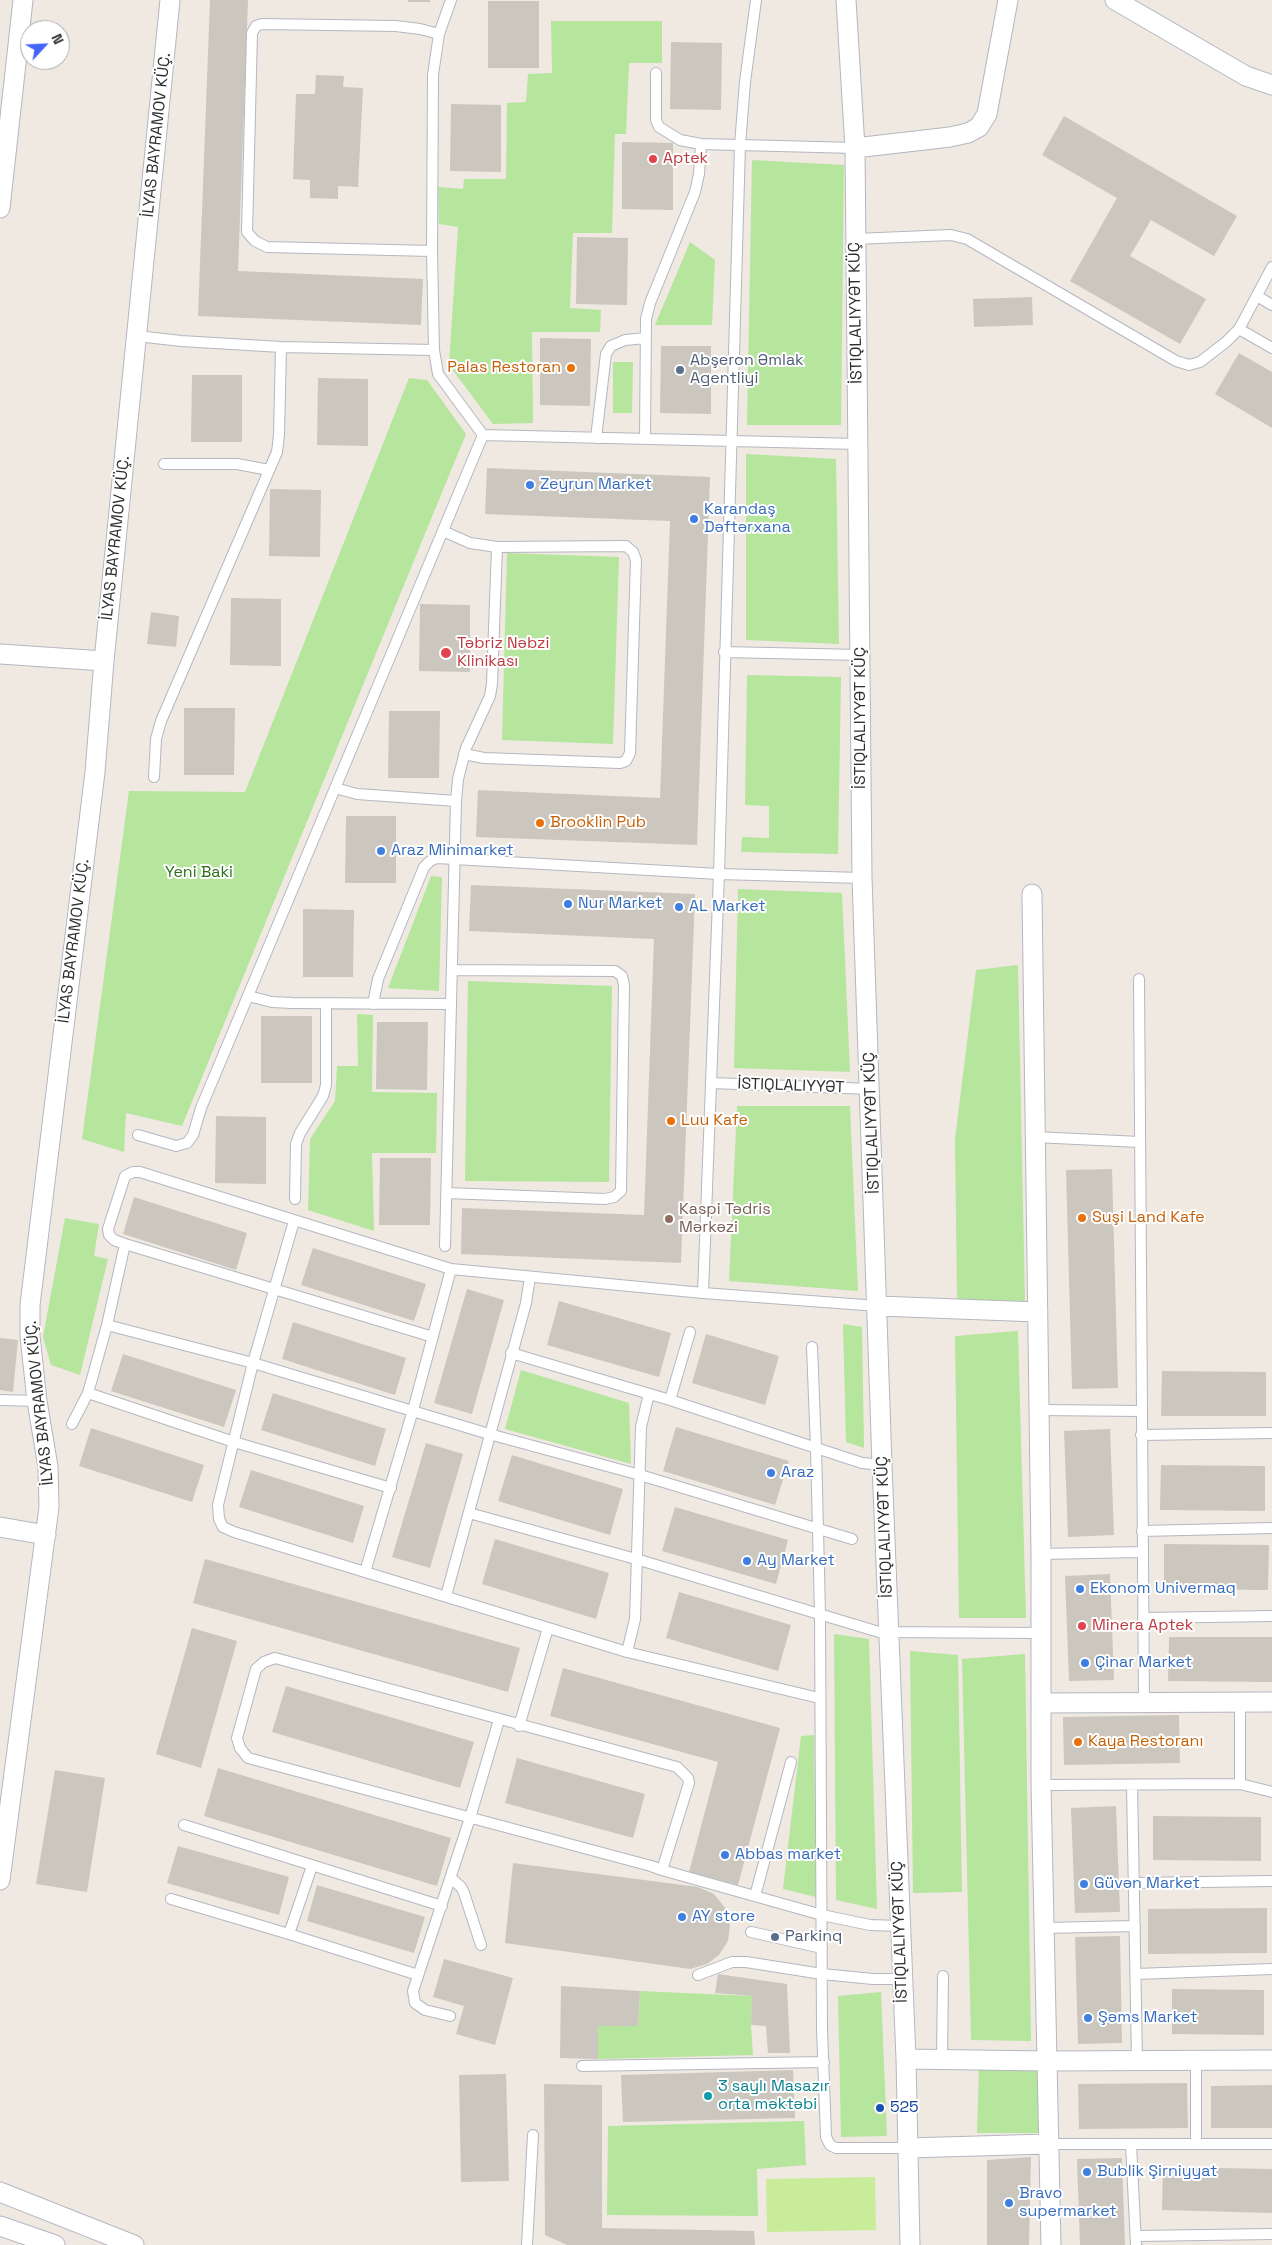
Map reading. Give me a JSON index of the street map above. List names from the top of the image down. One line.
{"streets":{"street":["İLYAS BAYRAMOV KÜÇ.","İSTIQLALIYYƏT KÜÇ"],"lane":["İSTIQLALIYYƏT"]},"crossings":[["İSTIQLALIYYƏT KÜÇ","İSTIQLALIYYƏT"]],"parks":["Yeni Baki"],"places":["Aptek","Palas Restoran","Abşeron Əmlak Agentliyi","Zeyrun Market","Karandaş Dəftərxana","Təbriz Nəbzi Klinikası","Brooklin Pub","Araz Minimarket","Nur Market","AL Market","Luu Kafe","Suşi Land Kafe","Kaspi Tədris Mərkəzi","Araz","Ay Market","Ekonom Univermaq","Minera Aptek","Çinar Market","Kaya Restoranı","Abbas market","Güvən Market","AY store","Parkinq","Şəms Market","3 saylı Masazır orta məktəbi","525","Bublik Şirniyyat","Bravo supermarket"],"north":"top right"}
